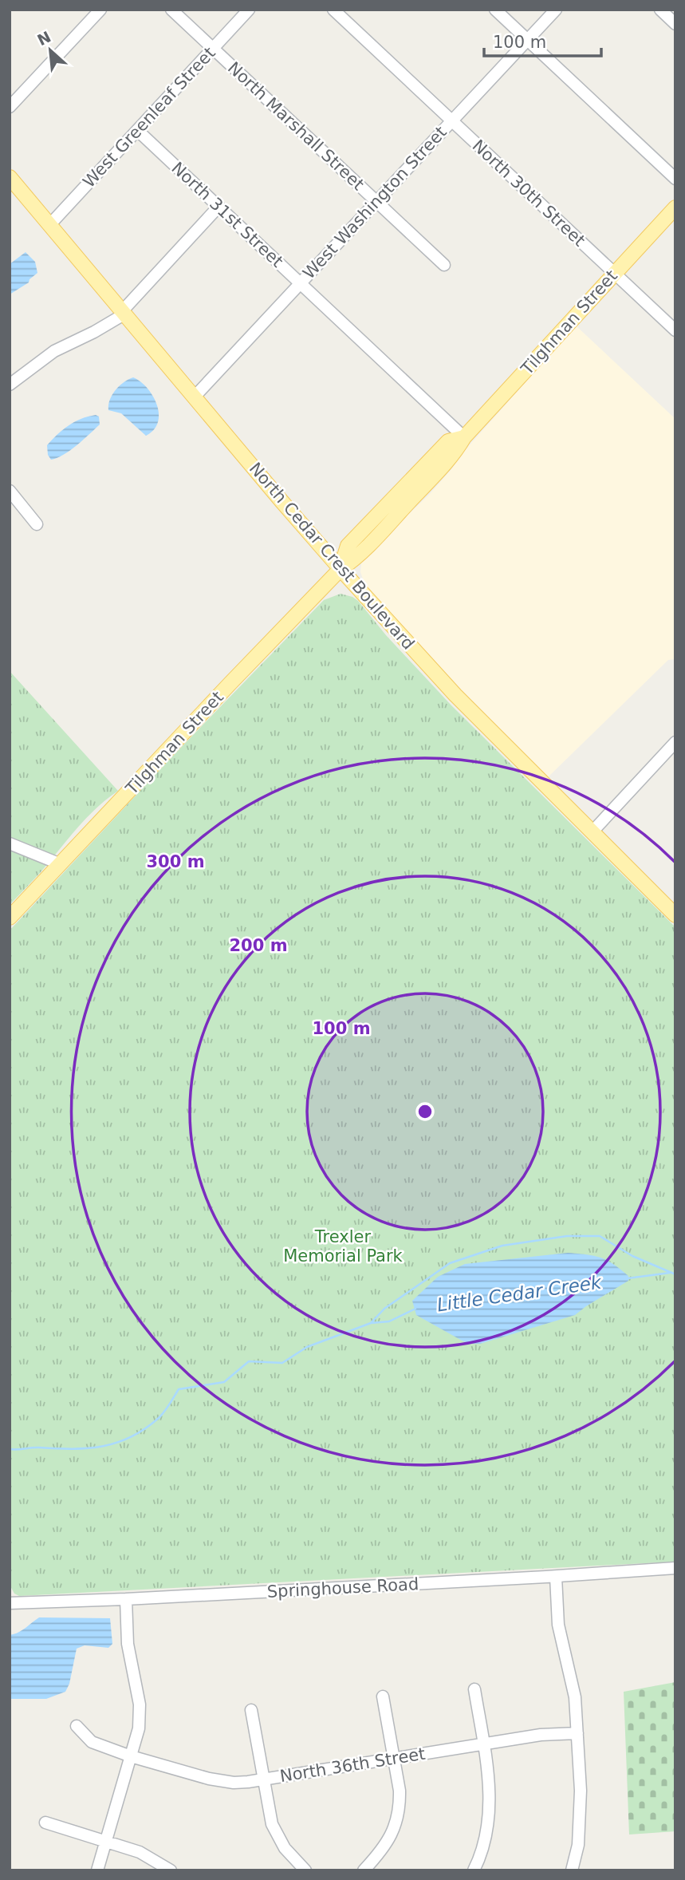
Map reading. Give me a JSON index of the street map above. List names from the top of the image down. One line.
{"streets":{"main road":["Tilghman Street","North Cedar Crest Boulevard"],"street":["West Greenleaf Street","North Marshall Street","North 30th Street","West Washington Street","North 31st Street","Springhouse Road","North 36th Street"]},"crossings":[["West Greenleaf Street","North Marshall Street"],["West Greenleaf Street","North 31st Street"],["West Greenleaf Street","North Cedar Crest Boulevard"],["North Marshall Street","West Washington Street"],["North 30th Street","West Washington Street"],["North 30th Street","Tilghman Street"],["West Washington Street","North 31st Street"],["West Washington Street","North Cedar Crest Boulevard"],["North 31st Street","Tilghman Street"],["Tilghman Street","North Cedar Crest Boulevard"]],"water":["Little Cedar Creek"],"parks":["Trexler Memorial Park"],"scale_bar":"100 m","north":"top left","rings":["300 m","200 m","100 m"]}
